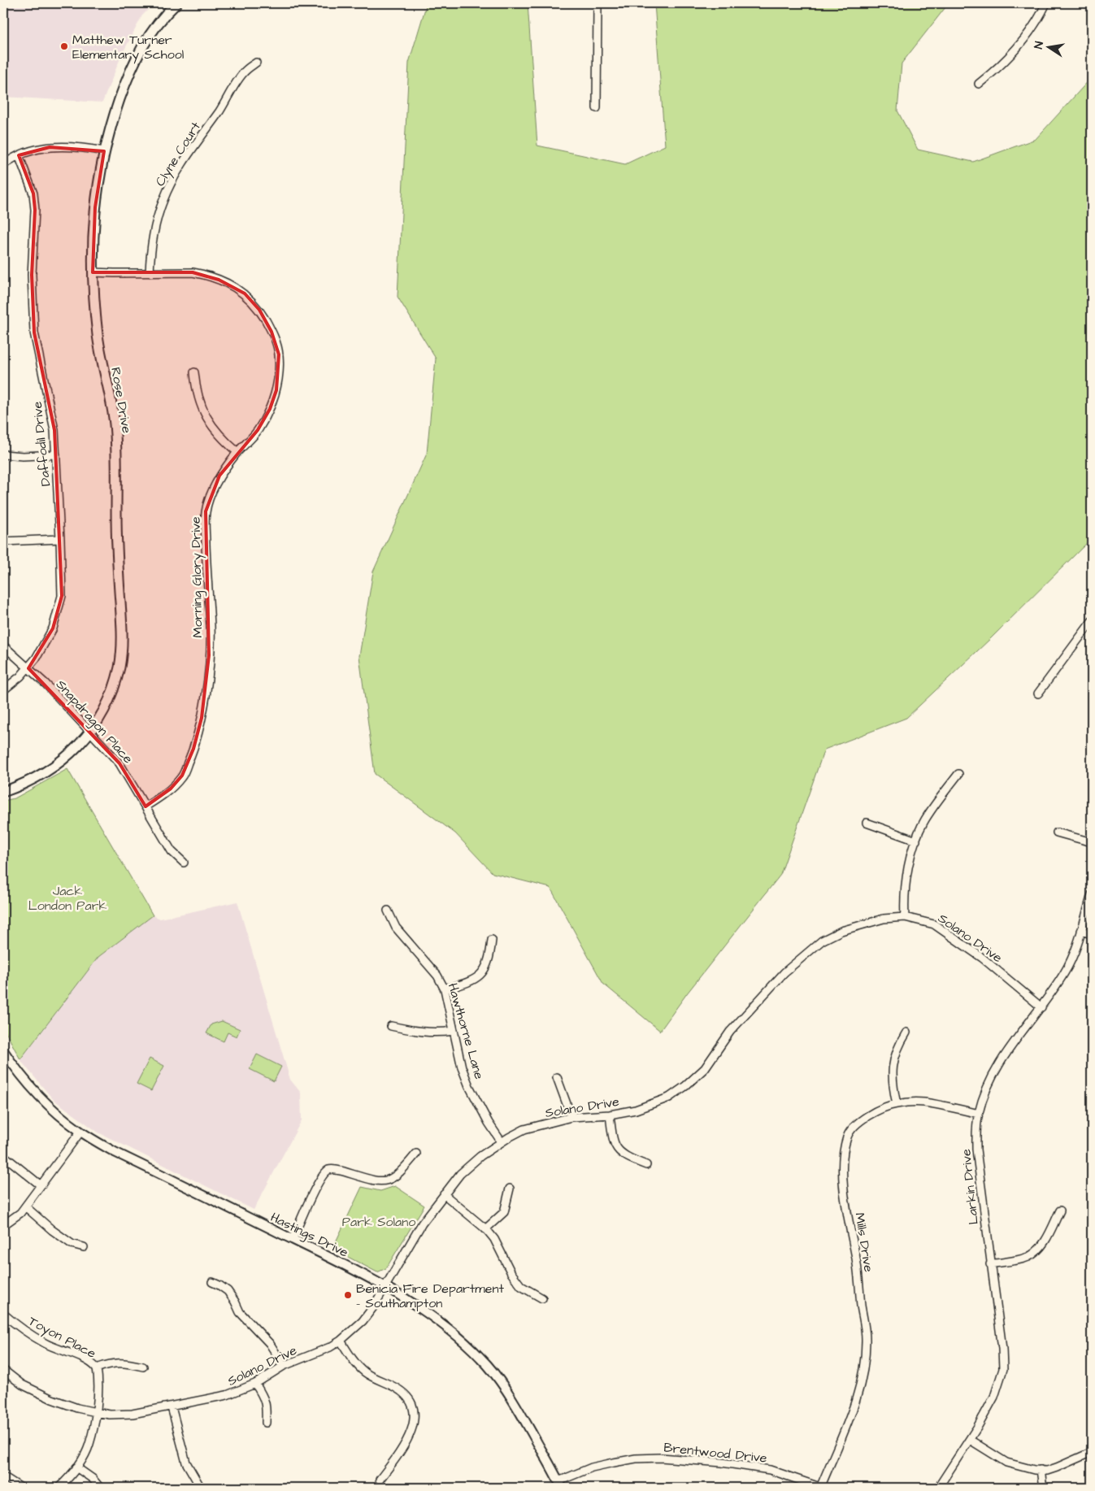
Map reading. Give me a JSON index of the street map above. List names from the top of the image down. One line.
{"streets":{"main road":["Rose Drive"],"street":["Clyne Court","Daffodil Drive","Morning Glory Drive","Snapdragon Place","Solano Drive","Hawthorne Lane","Larkin Drive","Hastings Drive","Mills Drive","Toyon Place","Brentwood Drive"]},"crossings":[["Clyne Court","Morning Glory Drive"],["Rose Drive","Morning Glory Drive"],["Rose Drive","Snapdragon Place"],["Daffodil Drive","Snapdragon Place"],["Morning Glory Drive","Snapdragon Place"],["Solano Drive","Hawthorne Lane"],["Solano Drive","Larkin Drive"],["Solano Drive","Hastings Drive"],["Solano Drive","Toyon Place"],["Larkin Drive","Mills Drive"],["Hastings Drive","Brentwood Drive"],["Mills Drive","Brentwood Drive"]],"parks":["Jack London Park","Park Solano"],"places":["Matthew Turner Elementary School","Benicia Fire Department - Southampton"],"north":"left"}
